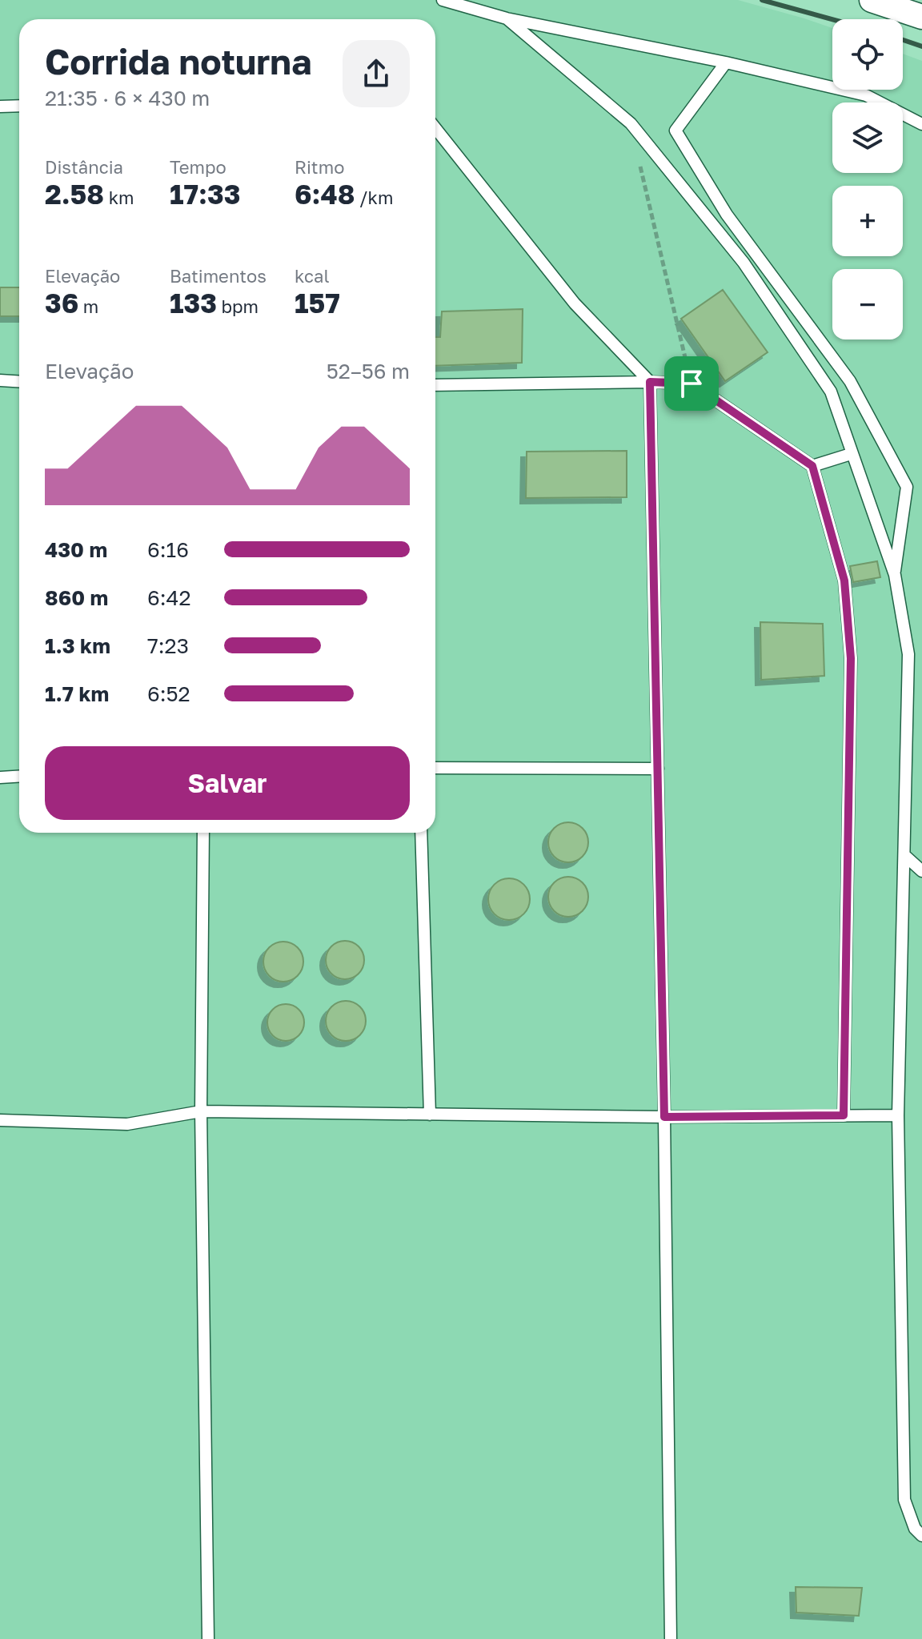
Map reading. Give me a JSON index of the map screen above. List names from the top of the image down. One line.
{"page":{"map_buttons":["+","−"],"heading":["Corrida noturna","21:35 · 6 × 430 m"],"stats":[["Distância","2.58 km"],["Tempo","17:33"],["Ritmo","6:48 /km"],["Elevação","36 m"],["Batimentos","133 bpm"],["kcal","157"]],"chart":["Elevação","52–56 m"],"list":[{"name":"430 m","note":"6:16"},{"name":"860 m","note":"6:42"},{"name":"1.3 km","note":"7:23"},{"name":"1.7 km","note":"6:52"}],"buttons":"Salvar"}}
